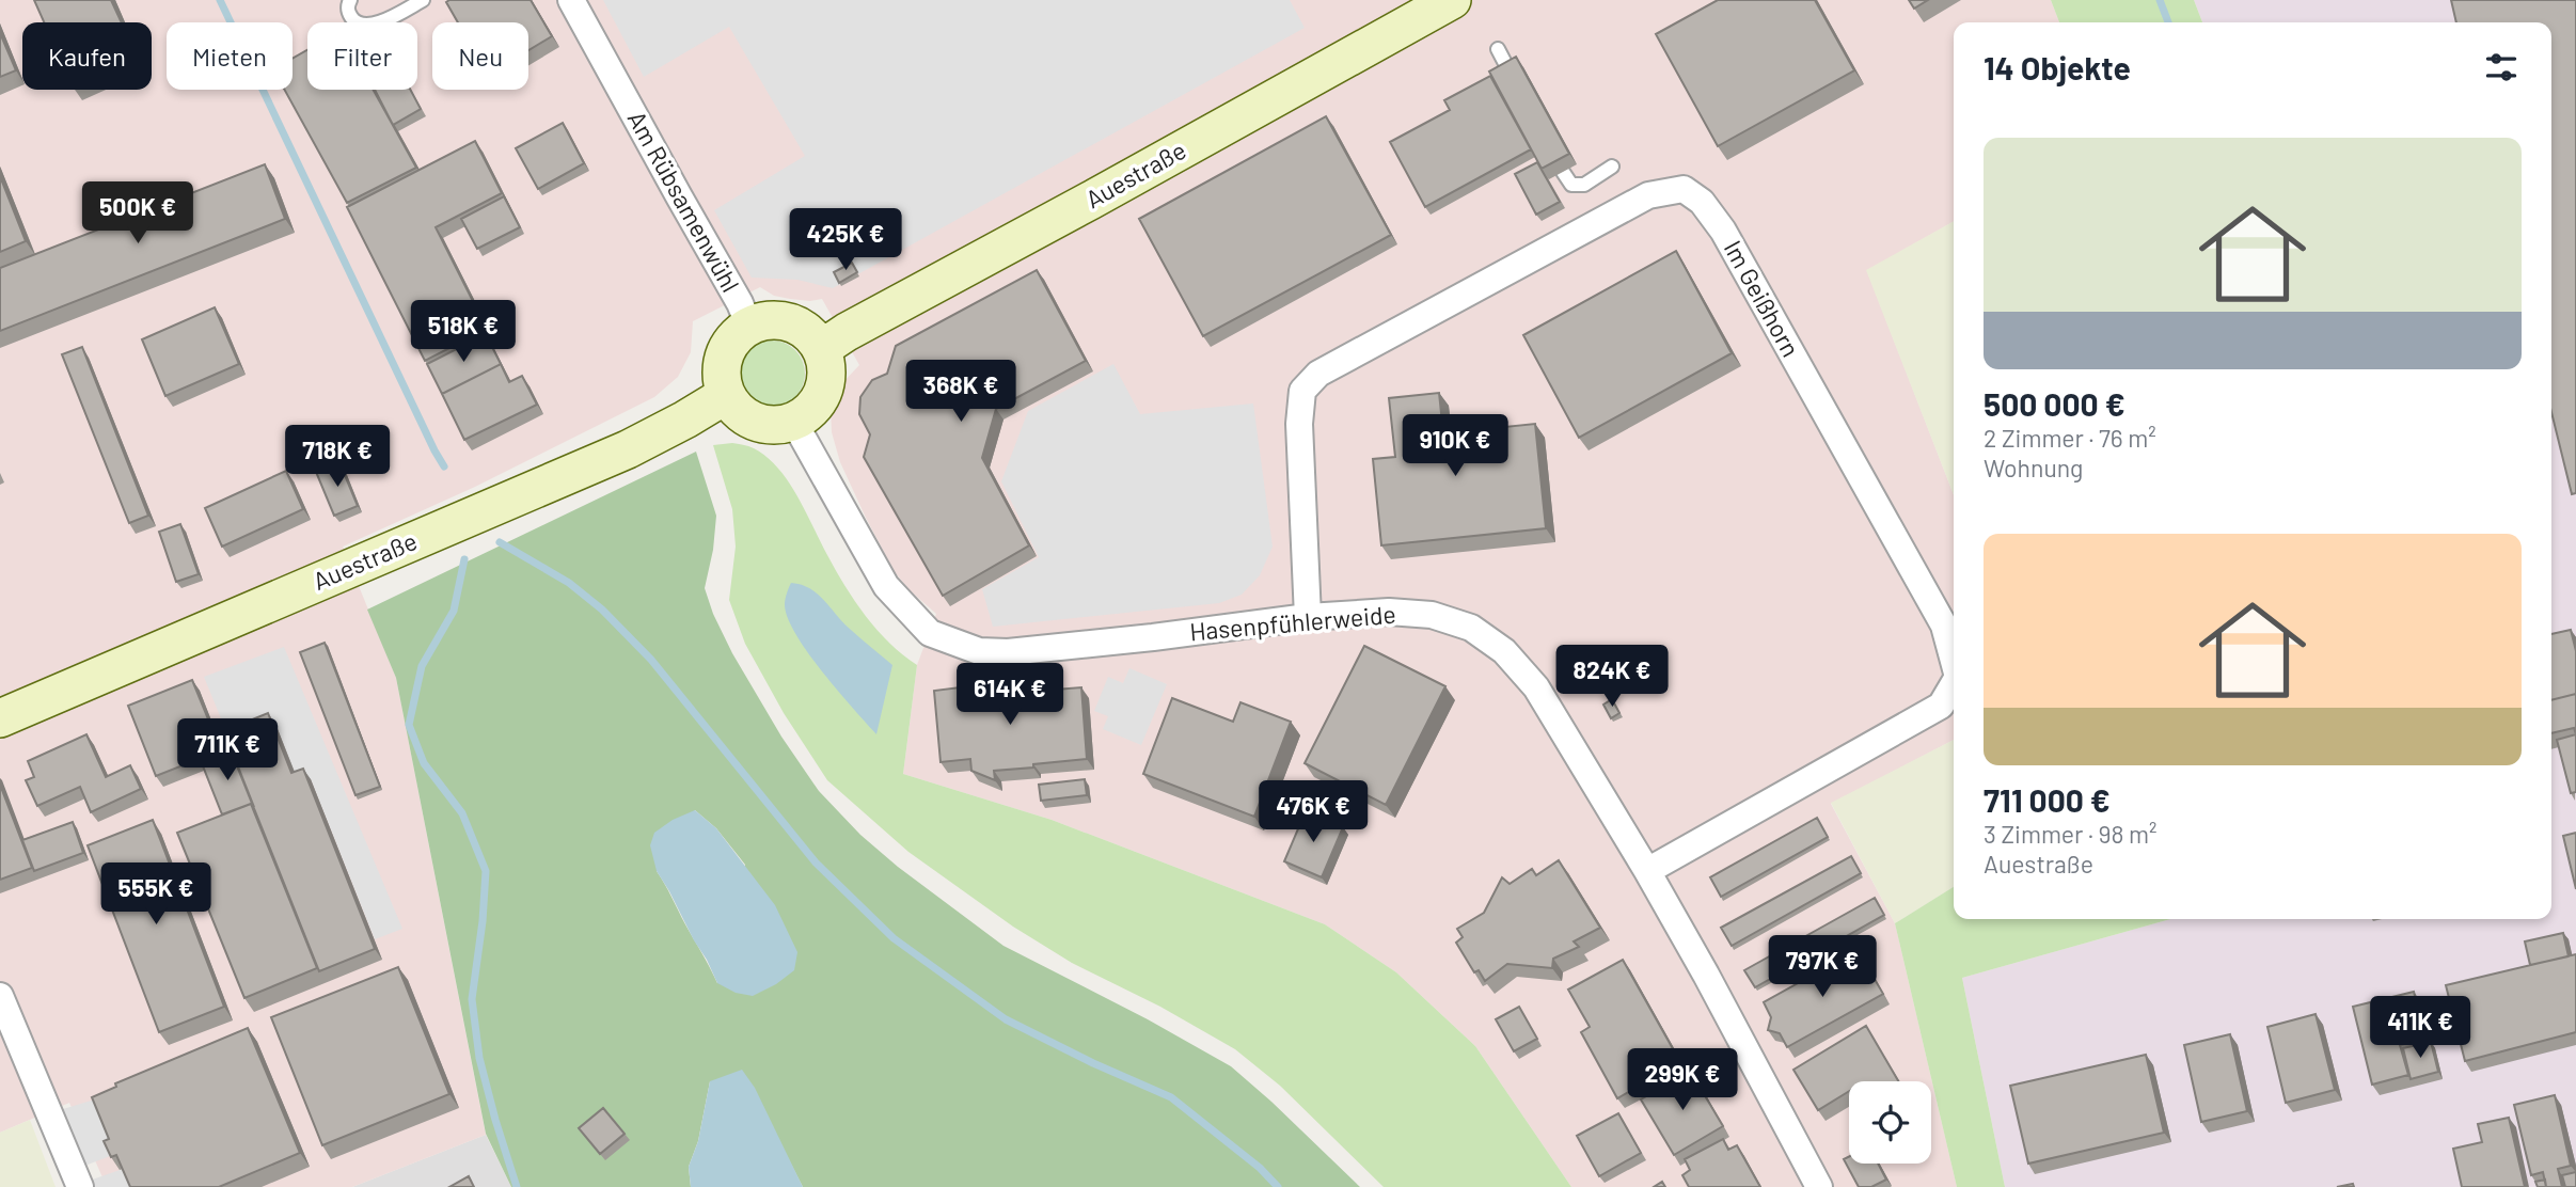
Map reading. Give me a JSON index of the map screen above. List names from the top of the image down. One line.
{"streets":{"street":["Auestraße","Am Rübsamenwühl","Im Geißhorn","Hasenpfühlerweide"]},"crossings":[["Auestraße","Am Rübsamenwühl"],["Auestraße","Hasenpfühlerweide"],["Am Rübsamenwühl","Hasenpfühlerweide"],["Im Geißhorn","Hasenpfühlerweide"]],"page":{"chip":["Kaufen","Mieten","Filter","Neu"],"heading":"14 Objekte","list":[{"name":"500 000 €","note":"2 Zimmer · 76 m² · Wohnung"},{"name":"711 000 €","note":"3 Zimmer · 98 m² · Auestraße"}],"price":["500K €","425K €","518K €","368K €","910K €","718K €","824K €","614K €","711K €","476K €","555K €","797K €","411K €","299K €"]}}
